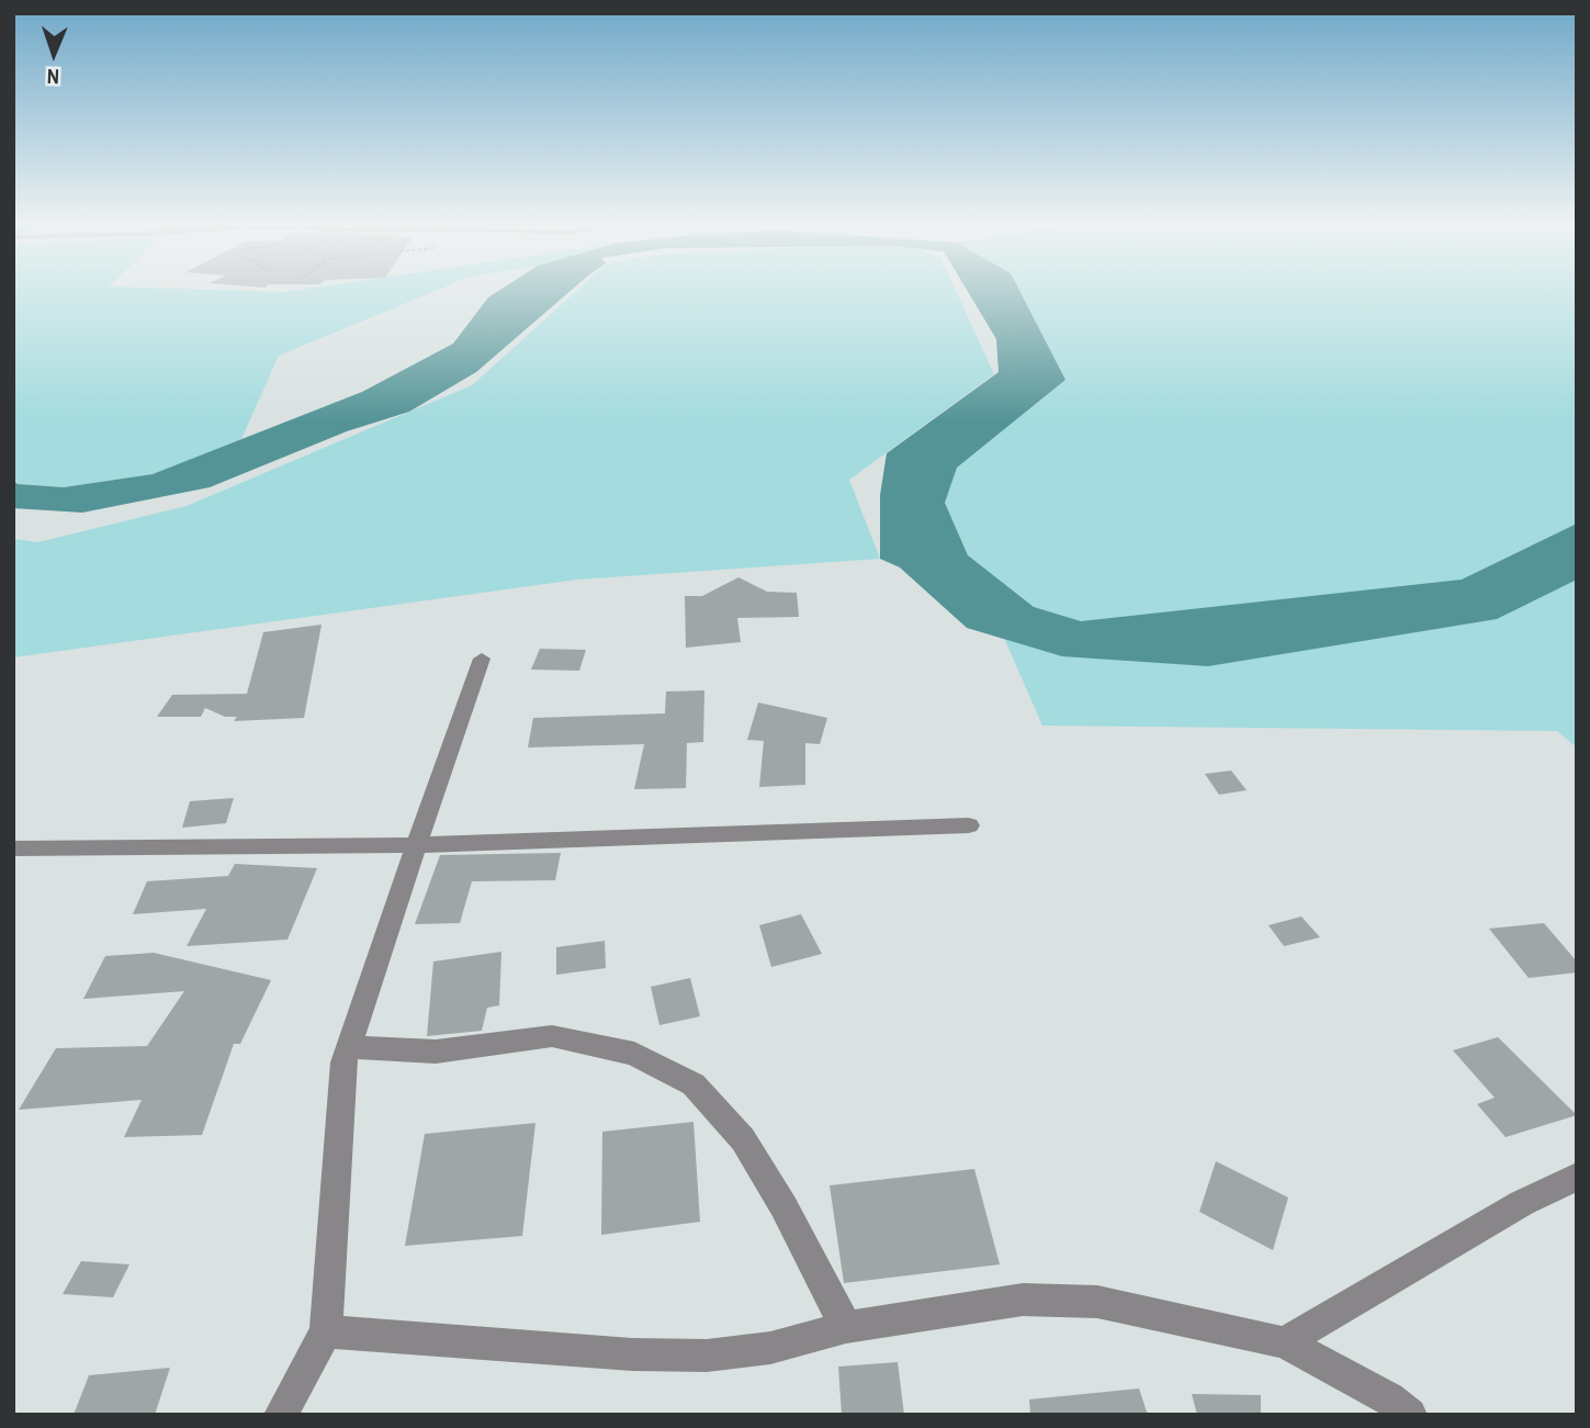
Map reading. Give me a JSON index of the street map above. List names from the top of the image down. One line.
{"north":"bottom"}
